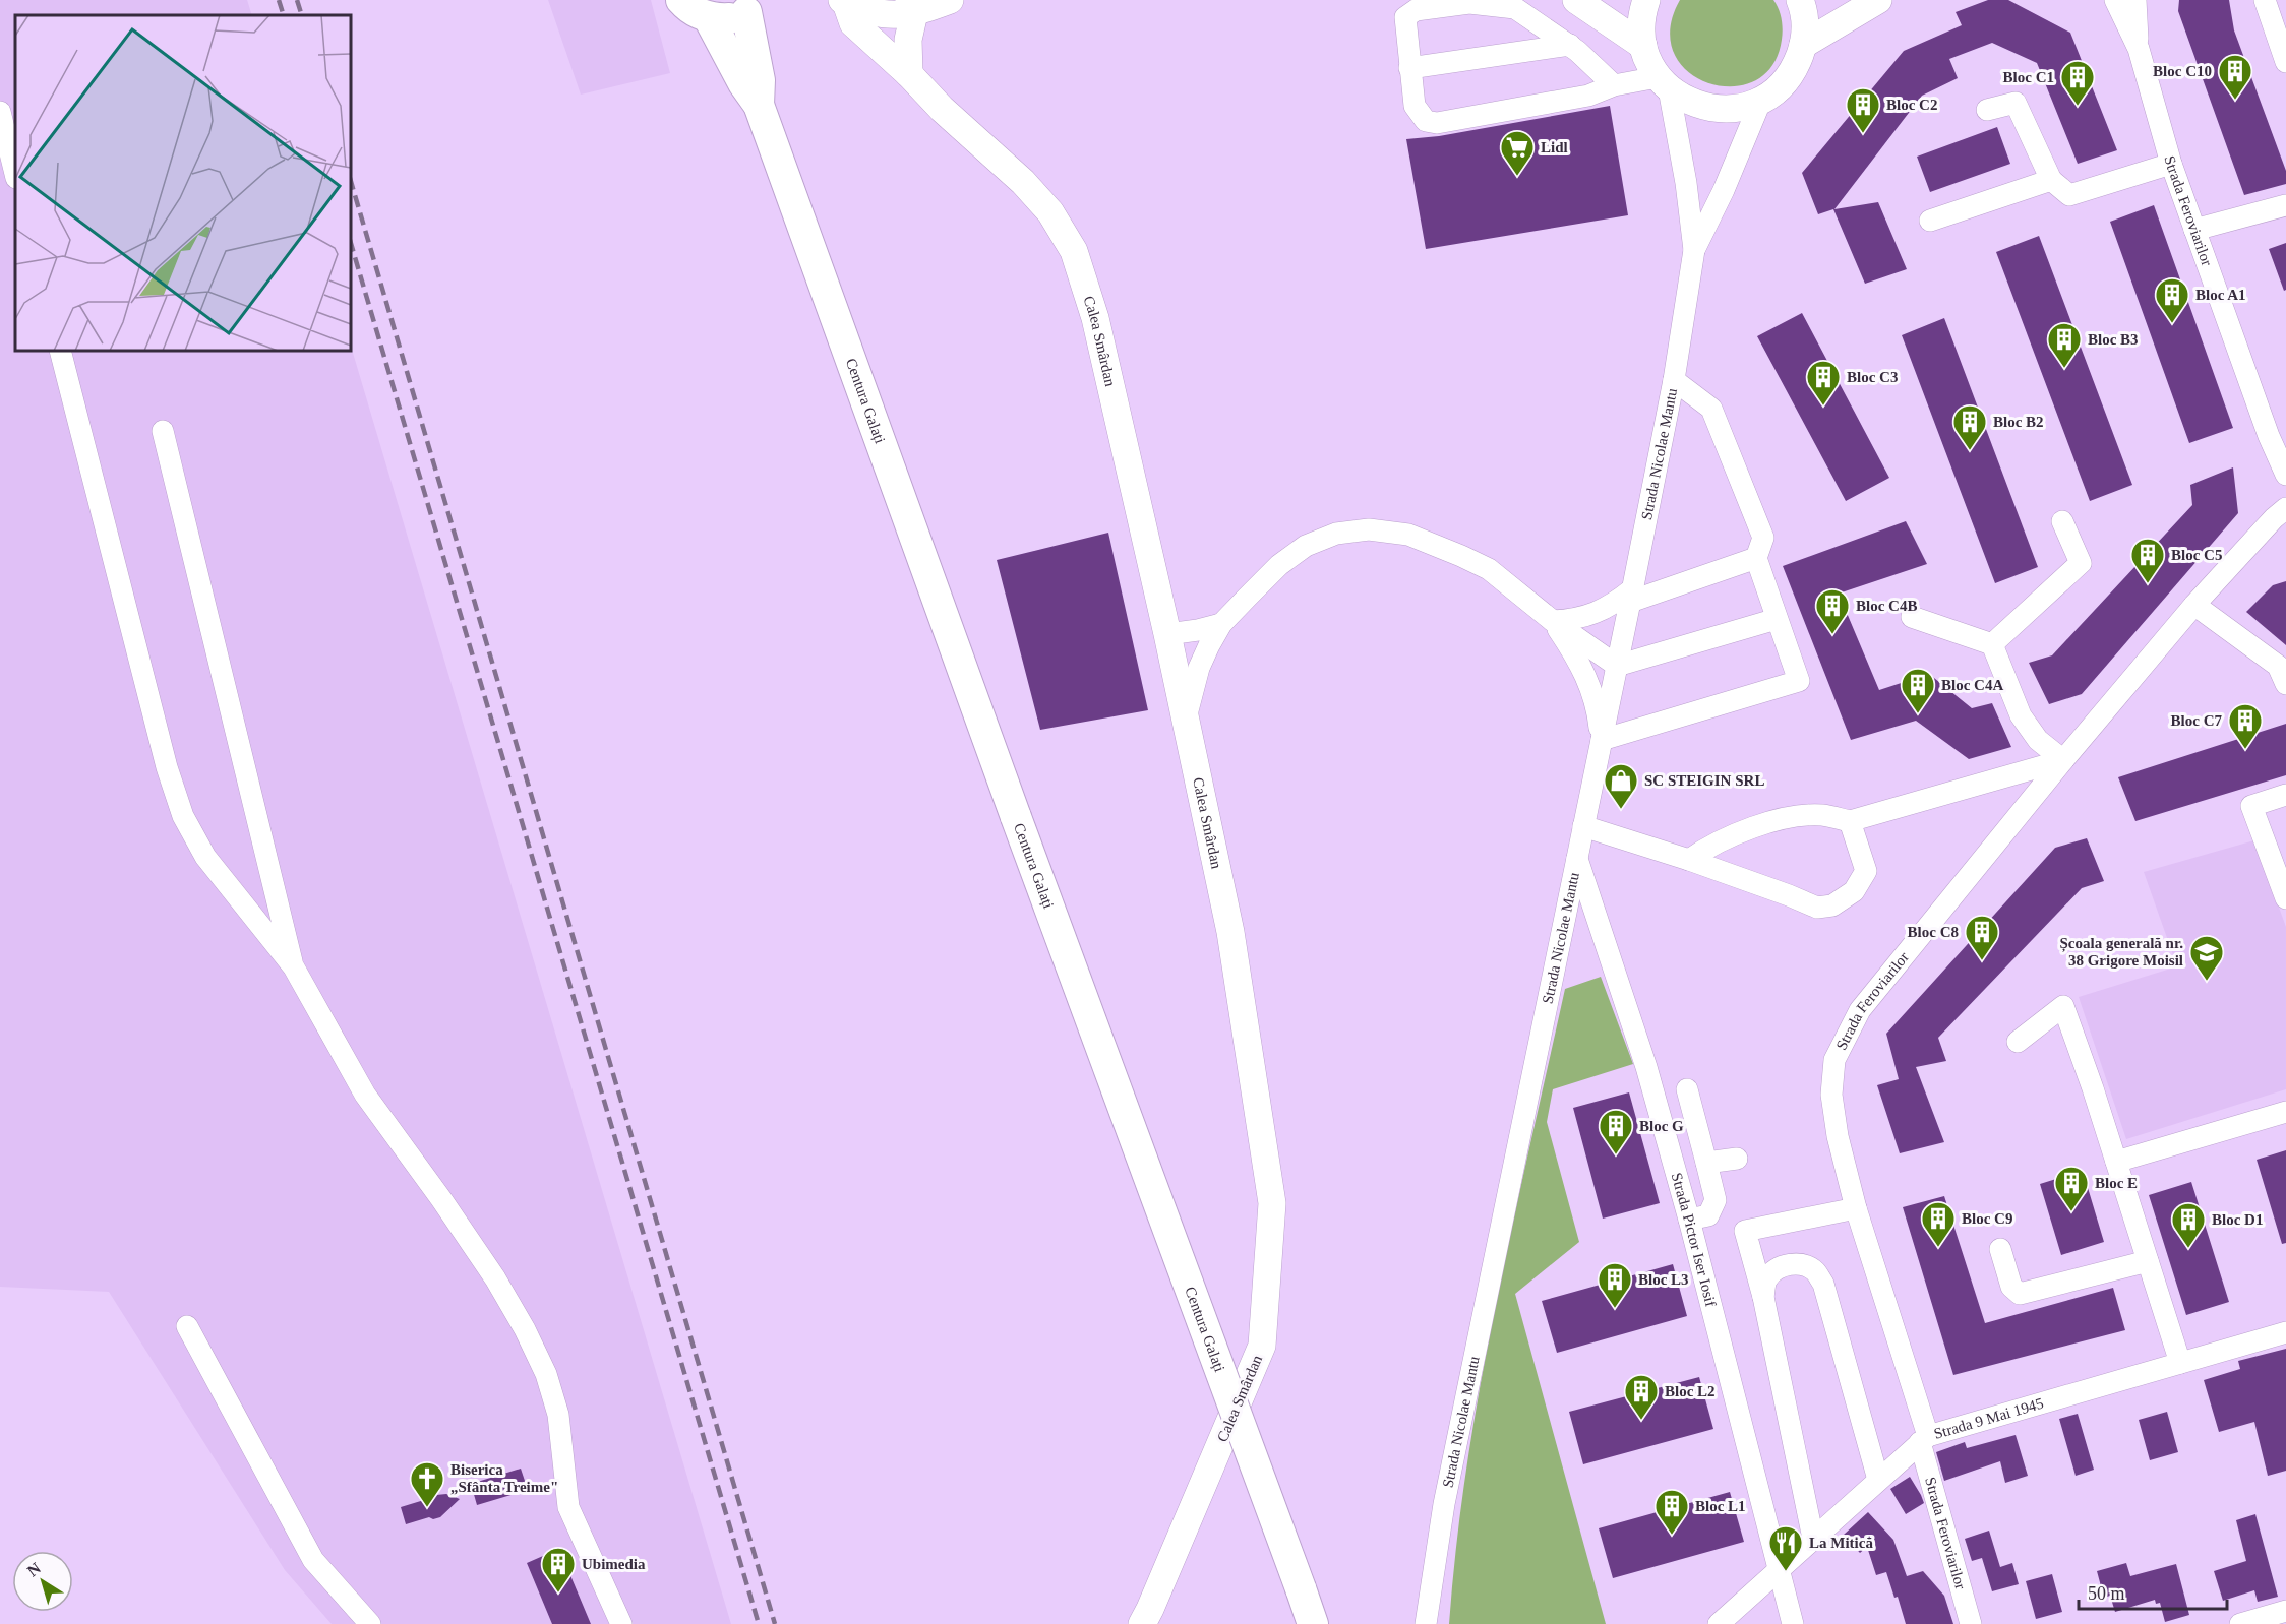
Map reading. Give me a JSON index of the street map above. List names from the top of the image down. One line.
{"streets":{"highway":["Centura Galați"],"main road":["Calea Smârdan"],"street":["Strada Feroviarilor","Strada Nicolae Mantu","Strada Pictor Iser Iosif","Strada 9 Mai 1945"]},"crossings":[["Strada Feroviarilor","Strada 9 Mai 1945"],["Strada Nicolae Mantu","Strada Pictor Iser Iosif"],["Strada Pictor Iser Iosif","Strada 9 Mai 1945"]],"places":{"building":["Bloc C10","Bloc C1","Bloc C2","Bloc A1","Bloc B3","Bloc C3","Bloc B2","Bloc C5","Bloc C4B","Bloc C4A","Bloc C7","Bloc C8","Bloc G","Bloc E","Bloc C9","Bloc D1","Bloc L3","Bloc L2","Bloc L1","Ubimedia"],"supermarket":["Lidl"],"shop":["SC STEIGIN SRL"],"school or university":["Școala generală nr. 38 Grigore Moisil"],"church":["Biserica „Sfânta Treime\""],"restaurant":["La Mitică"]},"scale_bar":"50 m","north":"top left"}
